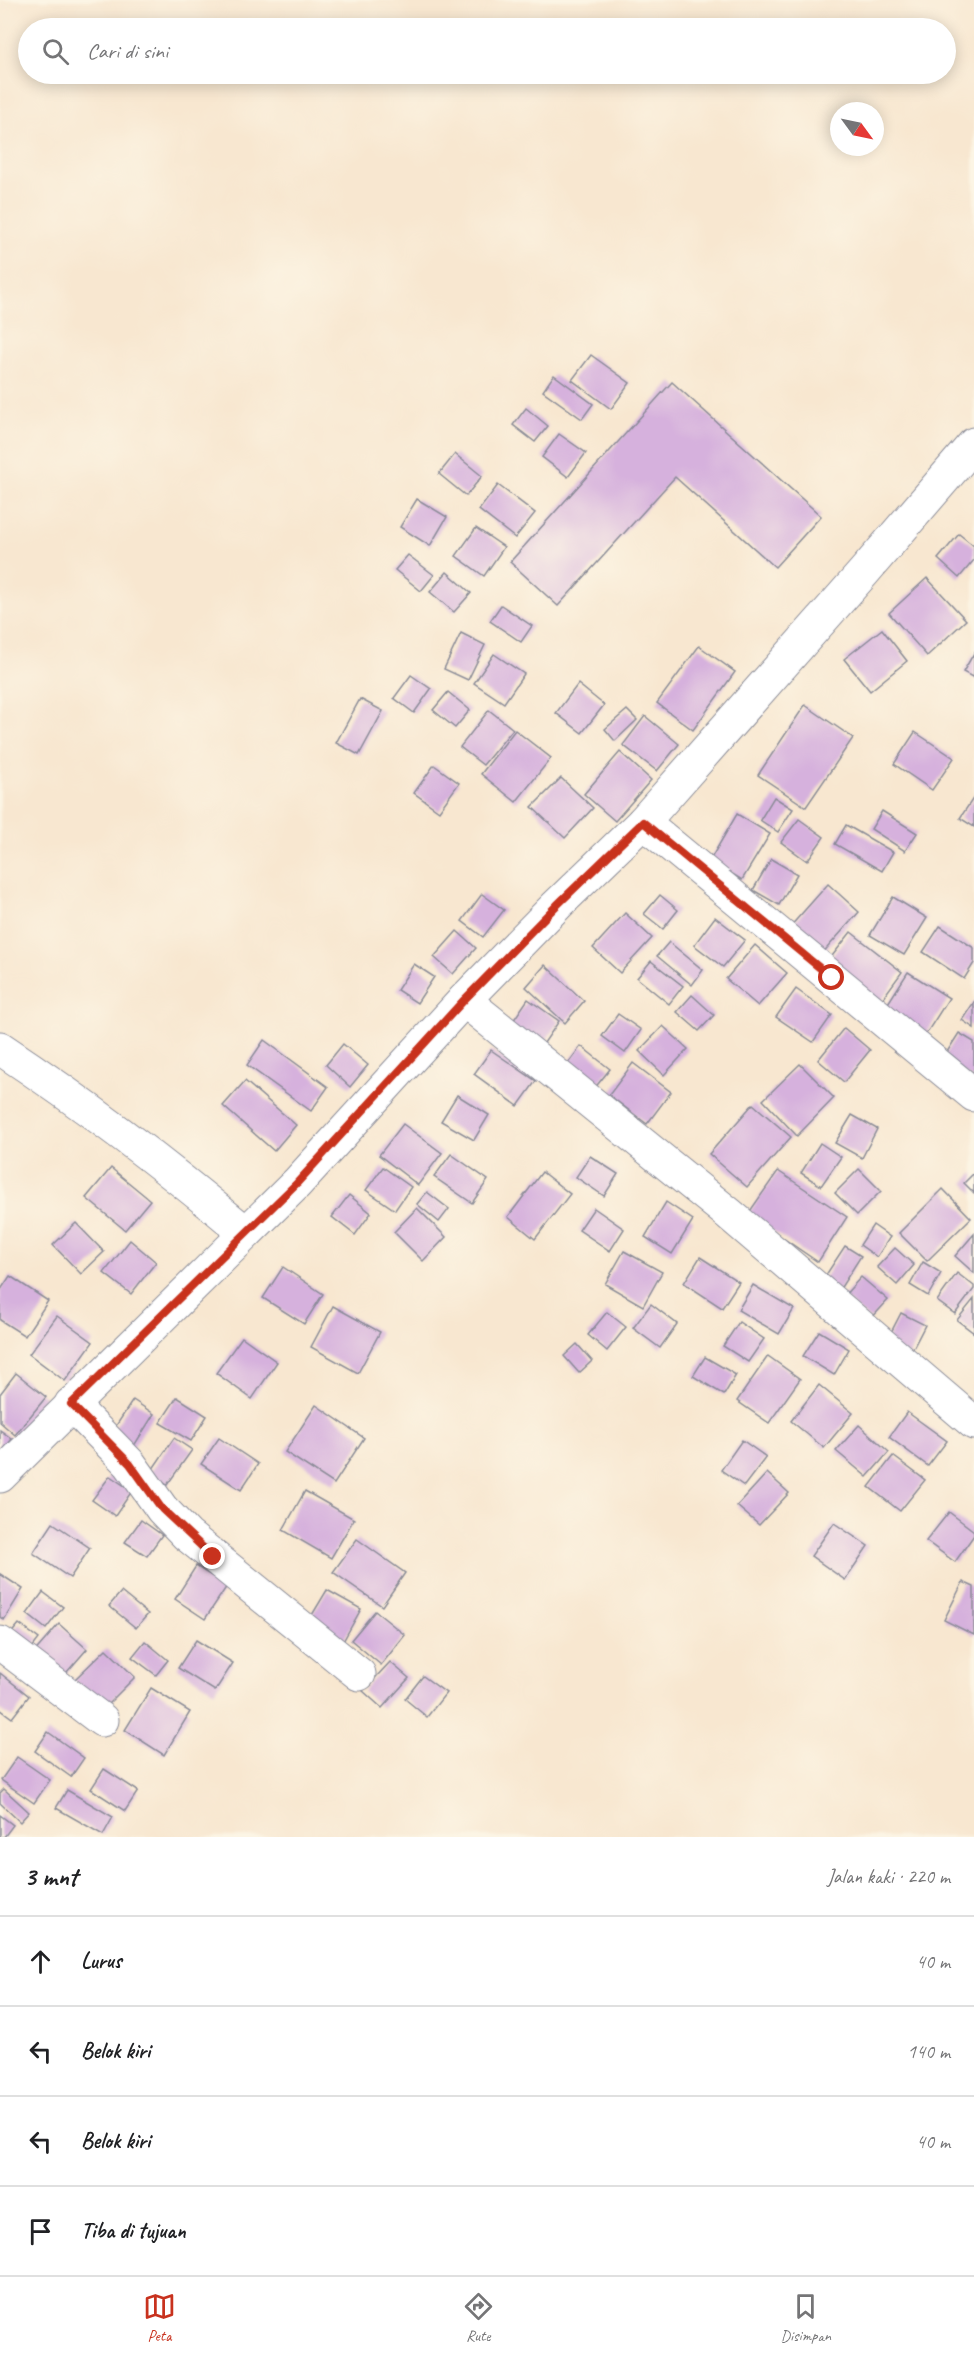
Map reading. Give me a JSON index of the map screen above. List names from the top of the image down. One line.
{"north":"bottom right","page":{"search":"Cari di sini","heading":["3 mnt","Jalan kaki · 220 m"],"list":[["Lurus","40 m"],["Belok kiri","140 m"],["Belok kiri","40 m"],"Tiba di tujuan"],"nav":["Peta","Rute","Disimpan"]}}
